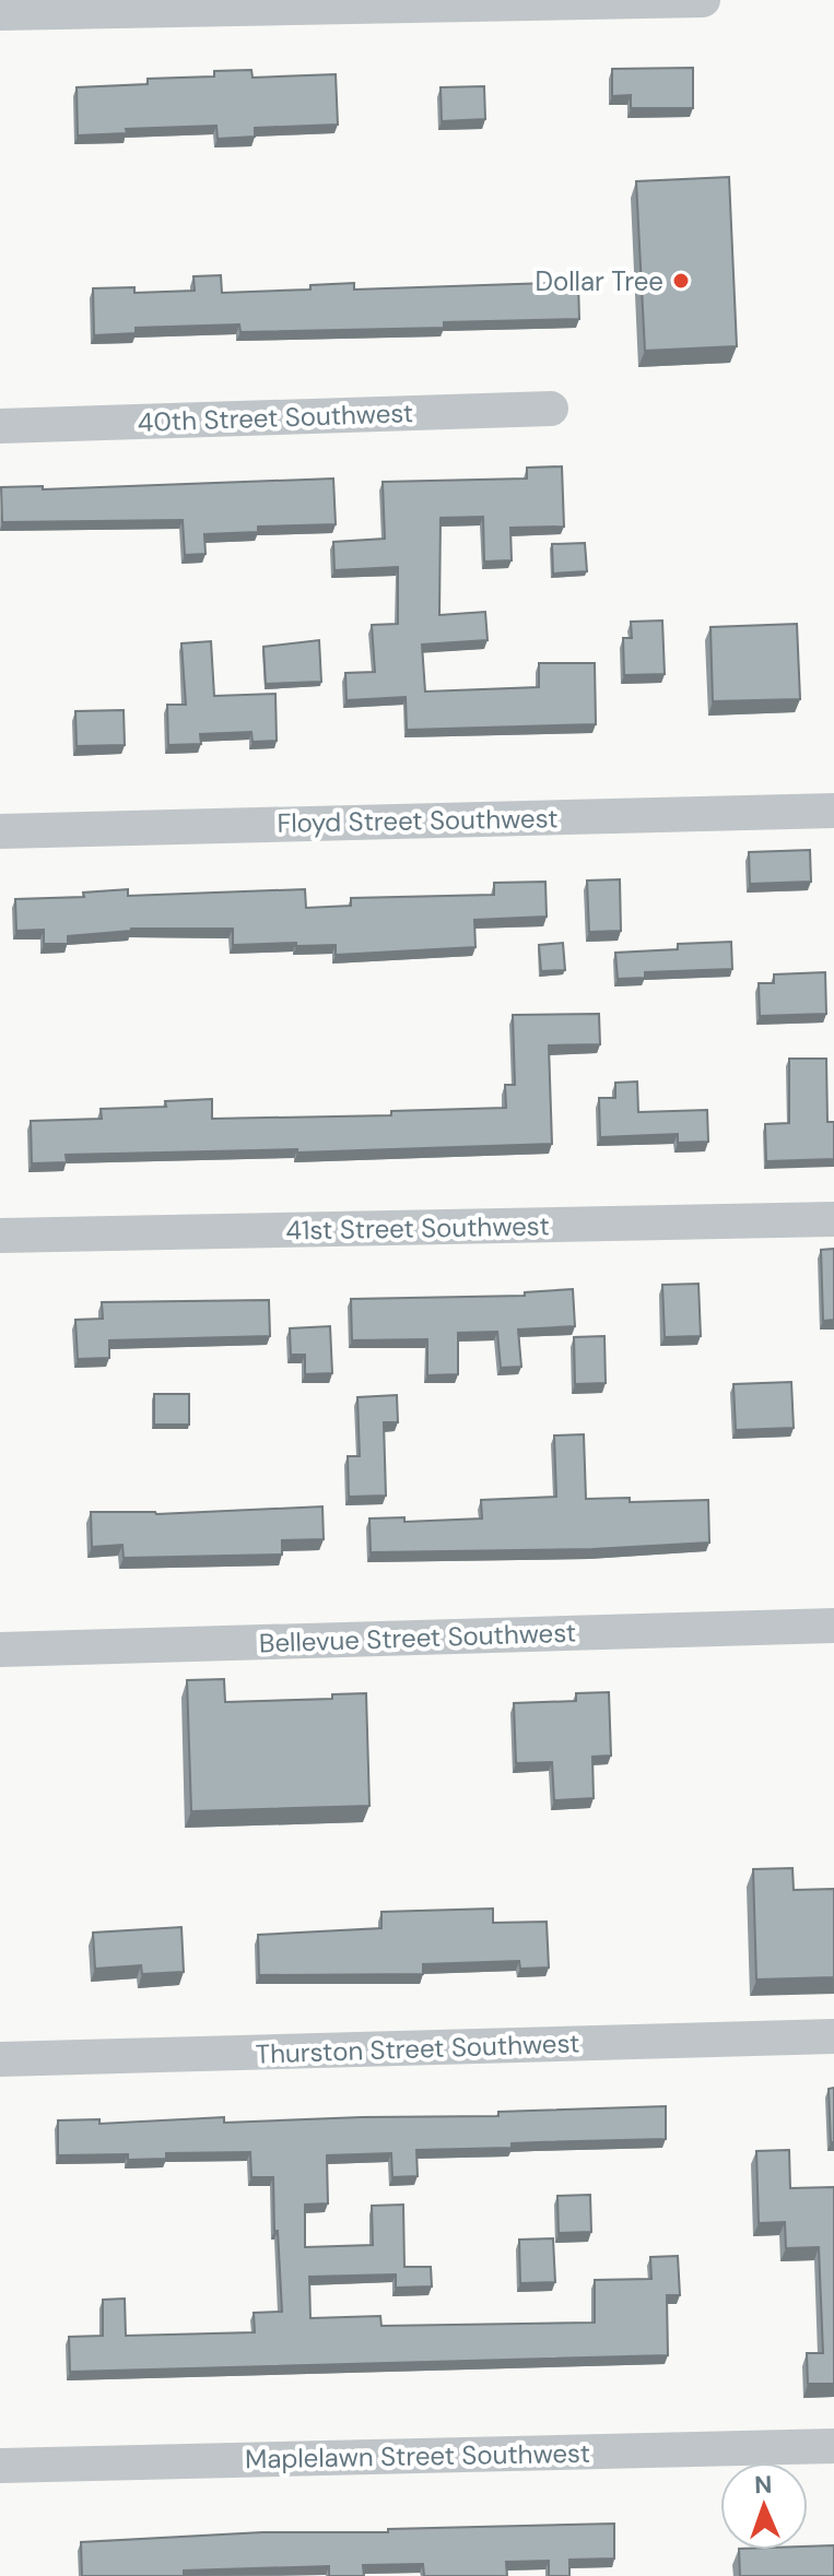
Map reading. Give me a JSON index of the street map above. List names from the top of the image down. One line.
{"streets":{"street":["40th Street Southwest","Floyd Street Southwest","41st Street Southwest","Bellevue Street Southwest","Thurston Street Southwest","Maplelawn Street Southwest"]},"places":["Dollar Tree"],"north":"top"}
